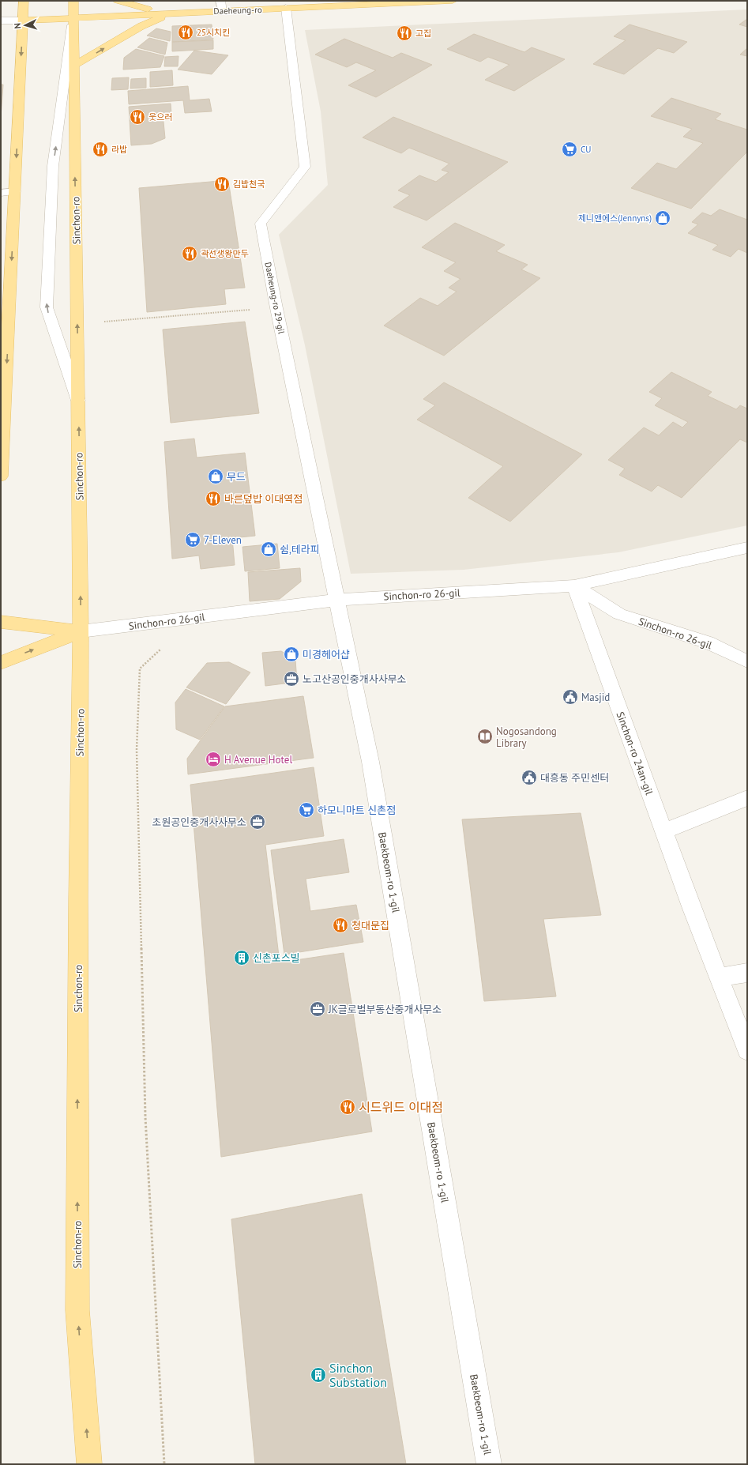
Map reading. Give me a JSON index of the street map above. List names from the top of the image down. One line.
{"streets":{"main road":["Daeheung-ro","Sinchon-ro"],"street":["Daeheung-ro 29-gil","Sinchon-ro 26-gil","Sinchon-ro 24an-gil","Baekbeom-ro 1-gil"]},"crossings":[["Daeheung-ro","Sinchon-ro"],["Daeheung-ro","Daeheung-ro 29-gil"],["Sinchon-ro","Sinchon-ro 26-gil"],["Daeheung-ro 29-gil","Sinchon-ro 26-gil"],["Daeheung-ro 29-gil","Baekbeom-ro 1-gil"],["Sinchon-ro 26-gil","Sinchon-ro 24an-gil"],["Sinchon-ro 26-gil","Baekbeom-ro 1-gil"]],"one_way":["Sinchon-ro"],"places":{"restaurant":["25시치킨","고집","웃으러","라밥","김밥천국","곽선생왕만두","바른덮밥 이대역점","청대문집","시드위드 이대점"],"supermarket":["CU","7-Eleven","하모니마트 신촌점"],"shop":["제니앤에스(Jennyns)","무드","쉼,테라피","미경헤어샵"],"office":["노고산공인중개사사무소","초원공인중개사사무소","JK글로벌부동산중개사무소"],"public building":["Masjid","대흥동 주민센터"],"library":["Nogosandong Library"],"hotel":["H Avenue Hotel"],"building":["신촌포스빌","Sinchon Substation"]},"north":"left"}
